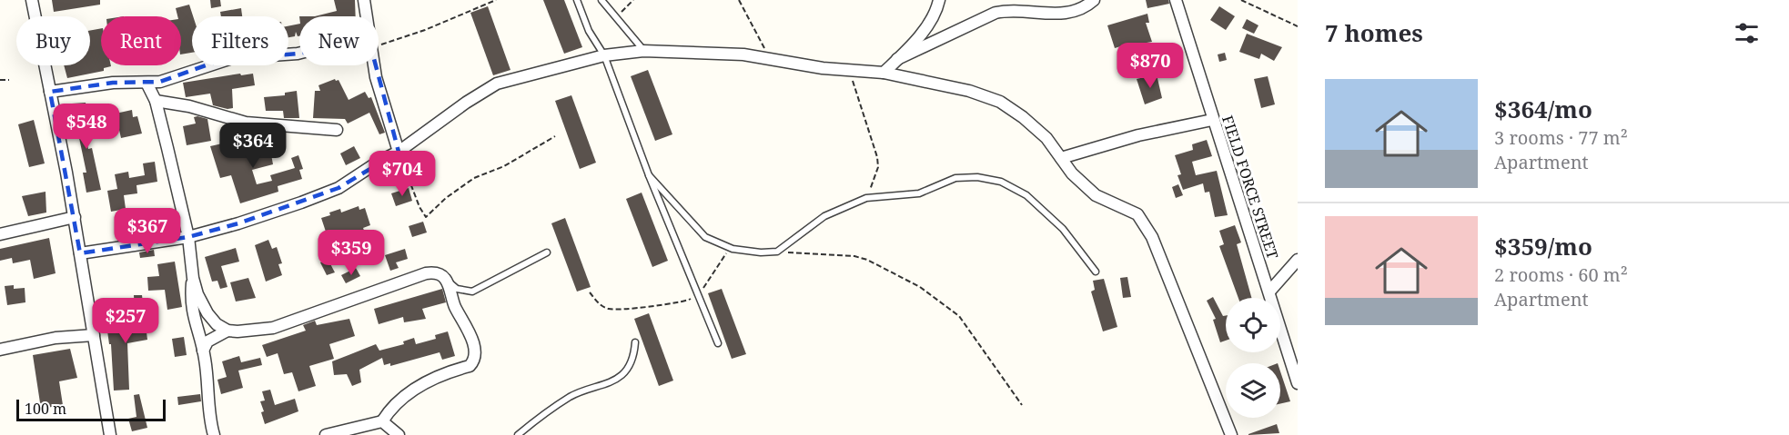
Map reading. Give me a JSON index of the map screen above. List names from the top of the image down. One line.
{"streets":{"street":["FIELD FORCE STREET"]},"scale_bar":"100 m","page":{"heading":"7 homes","chip":["Buy","Rent","Filters","New"],"price":["$870","$548","$364","$704","$367","$359","$257"],"list":[{"name":"$364/mo","note":"3 rooms · 77 m² · Apartment"},{"name":"$359/mo","note":"2 rooms · 60 m² · Apartment"}],"scale":"100 m"}}
